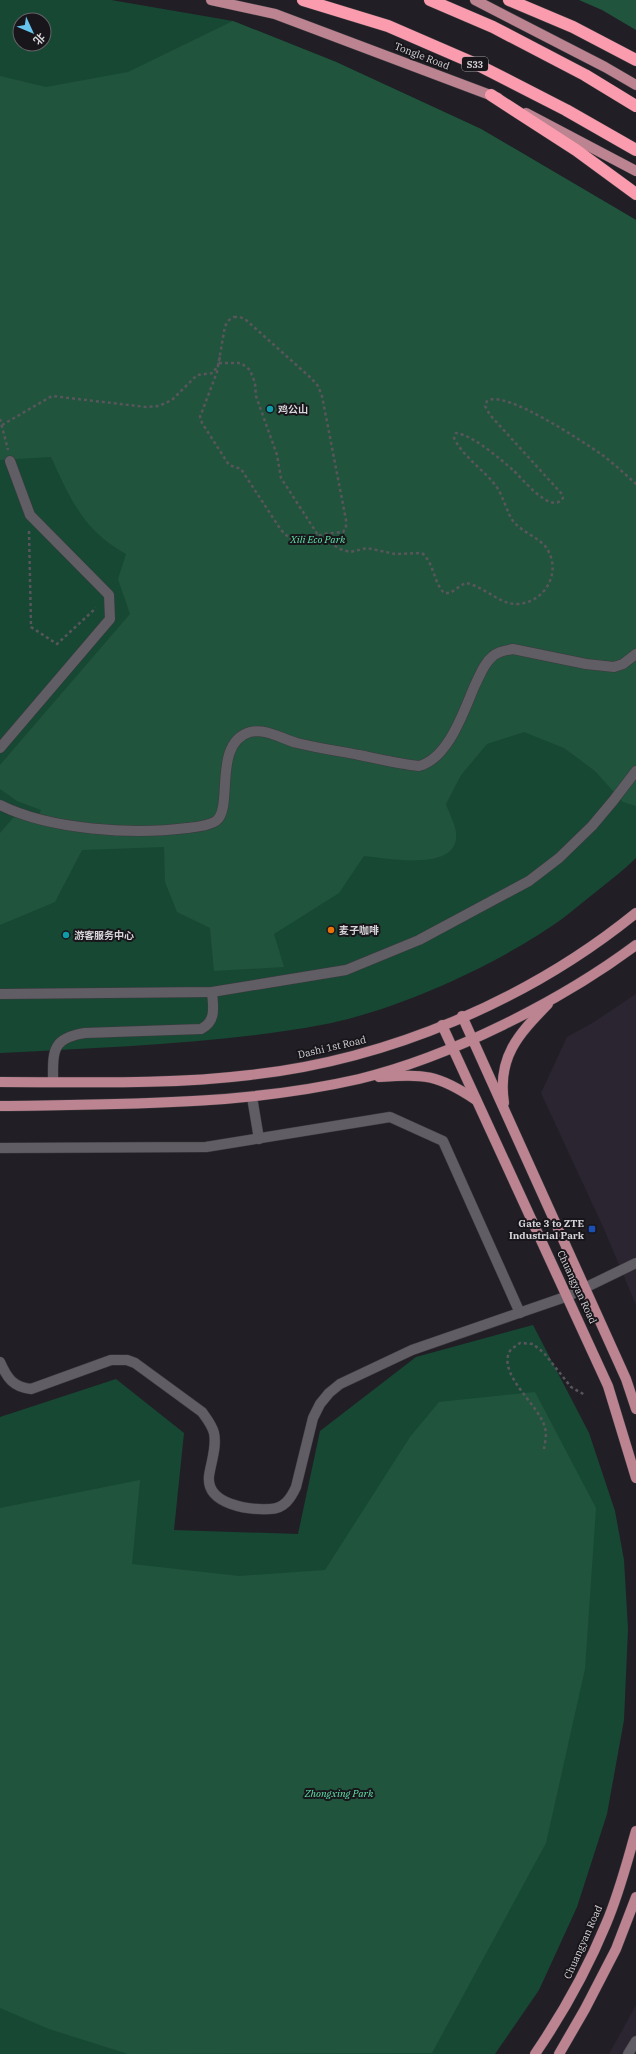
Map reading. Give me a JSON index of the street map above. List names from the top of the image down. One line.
{"streets":{"highway":["S33"],"main road":["Tongle Road","Dashi 1st Road","Chuangyan Road"]},"crossings":[["Dashi 1st Road","Chuangyan Road"]],"parks":["Xili Eco Park","Zhongxing Park"],"places":{"other":["鸡公山","麦子咖啡","游客服务中心"],"transit":["Gate 3 to ZTE Industrial Park"]},"north":"bottom right"}
